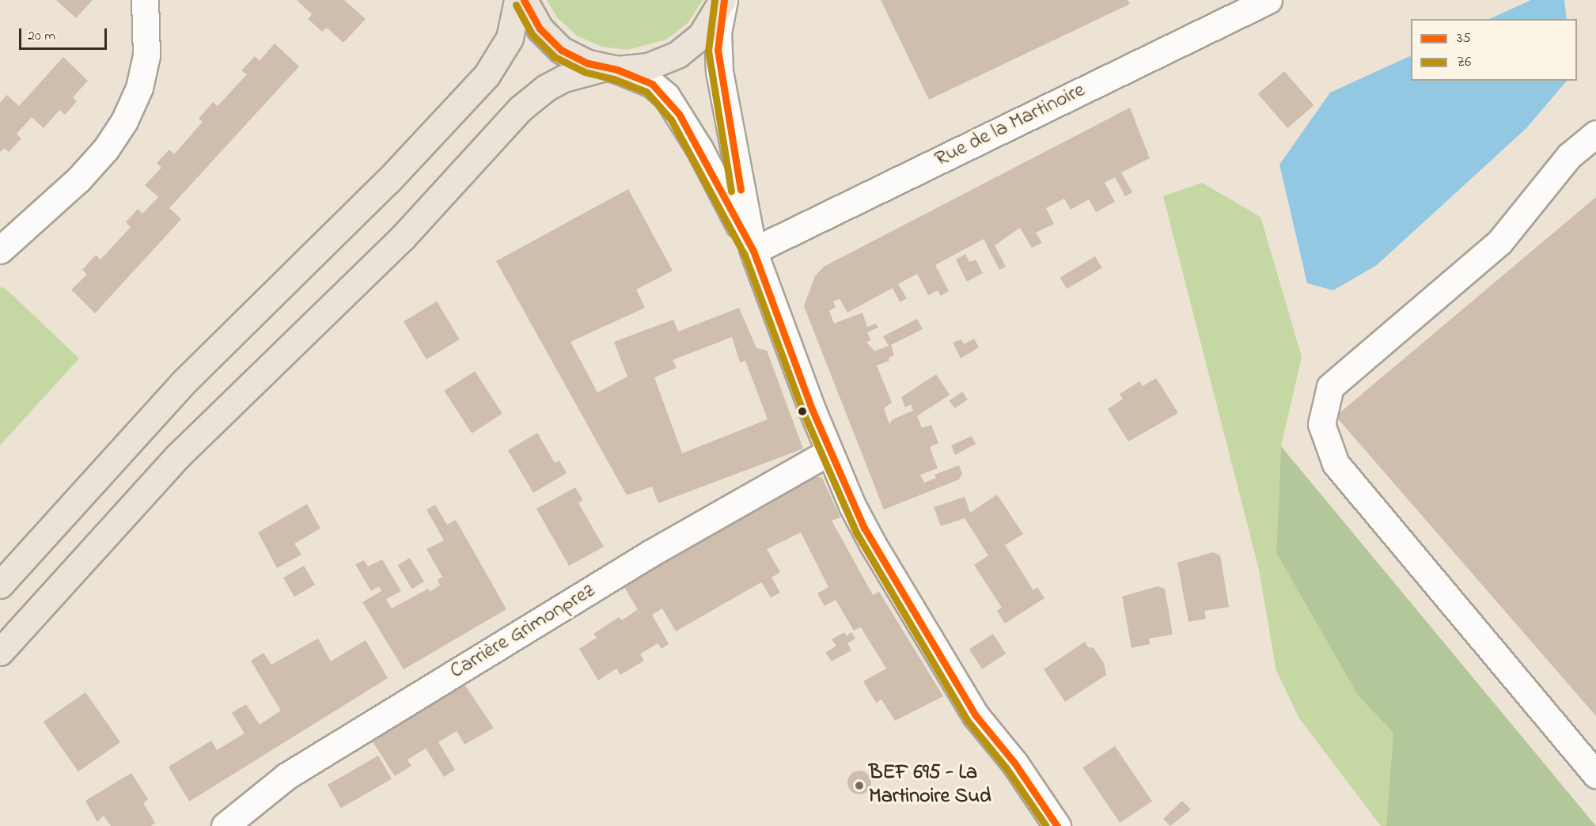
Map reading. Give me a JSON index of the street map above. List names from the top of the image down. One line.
{"streets":{"street":["Rue de la Martinoire","Carrière Grimonprez"]},"places":["BEF 695 - La Martinoire Sud"],"lines":["transit line 35","transit line Z6"],"legend":["35","Z6"],"scale_bar":"20 m"}
